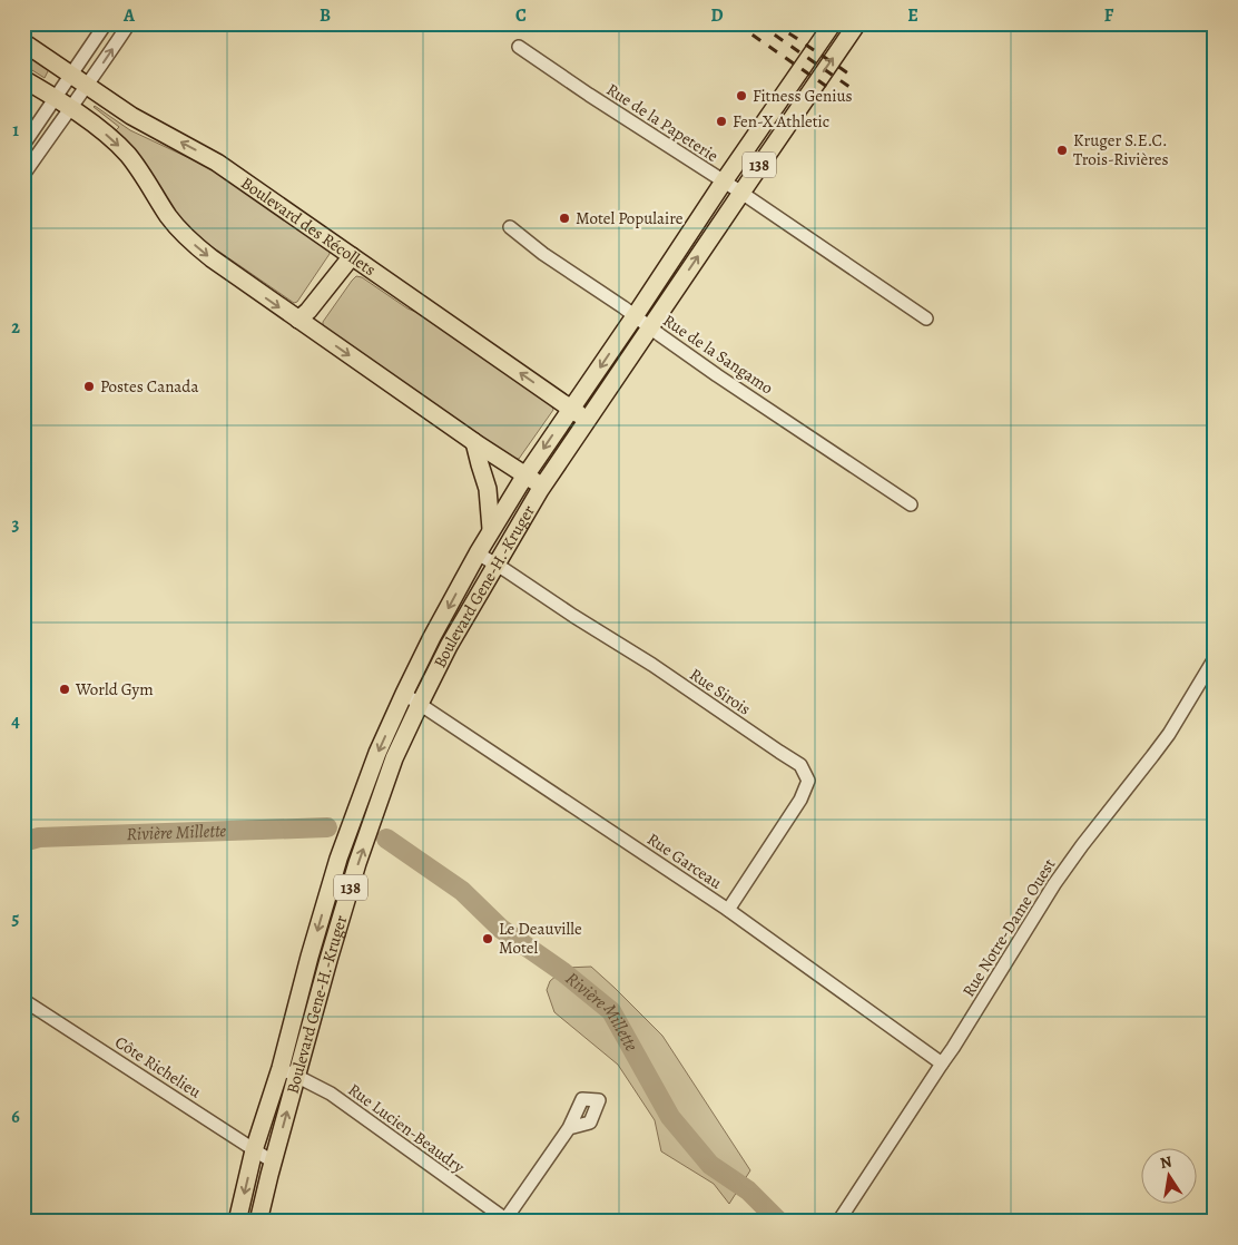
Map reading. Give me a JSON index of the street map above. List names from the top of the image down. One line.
{"streets":{"main road":["138","Boulevard des Récollets","Boulevard Gene-H.-Kruger"],"street":["Rue de la Papeterie","Rue de la Sangamo","Rue Sirois","Rue Garceau","Rue Notre-Dame Ouest","Côte Richelieu","Rue Lucien-Beaudry"]},"crossings":[["Rue de la Papeterie","Boulevard Gene-H.-Kruger"],["Boulevard des Récollets","Boulevard Gene-H.-Kruger"],["Rue de la Sangamo","Boulevard Gene-H.-Kruger"],["Boulevard Gene-H.-Kruger","Rue Sirois"],["Boulevard Gene-H.-Kruger","Rue Garceau"],["Boulevard Gene-H.-Kruger","Côte Richelieu"],["Boulevard Gene-H.-Kruger","Rue Lucien-Beaudry"],["Rue Sirois","Rue Garceau"],["Rue Garceau","Rue Notre-Dame Ouest"]],"water":["Rivière Millette"],"places":["Fitness Genius","Fen-X Athletic","Kruger S.E.C. Trois-Rivières","Motel Populaire","Postes Canada","World Gym","Le Deauville Motel"],"north":"top","grid":{"columns":["A","B","C","D","E","F"],"rows":["1","2","3","4","5","6"]}}
